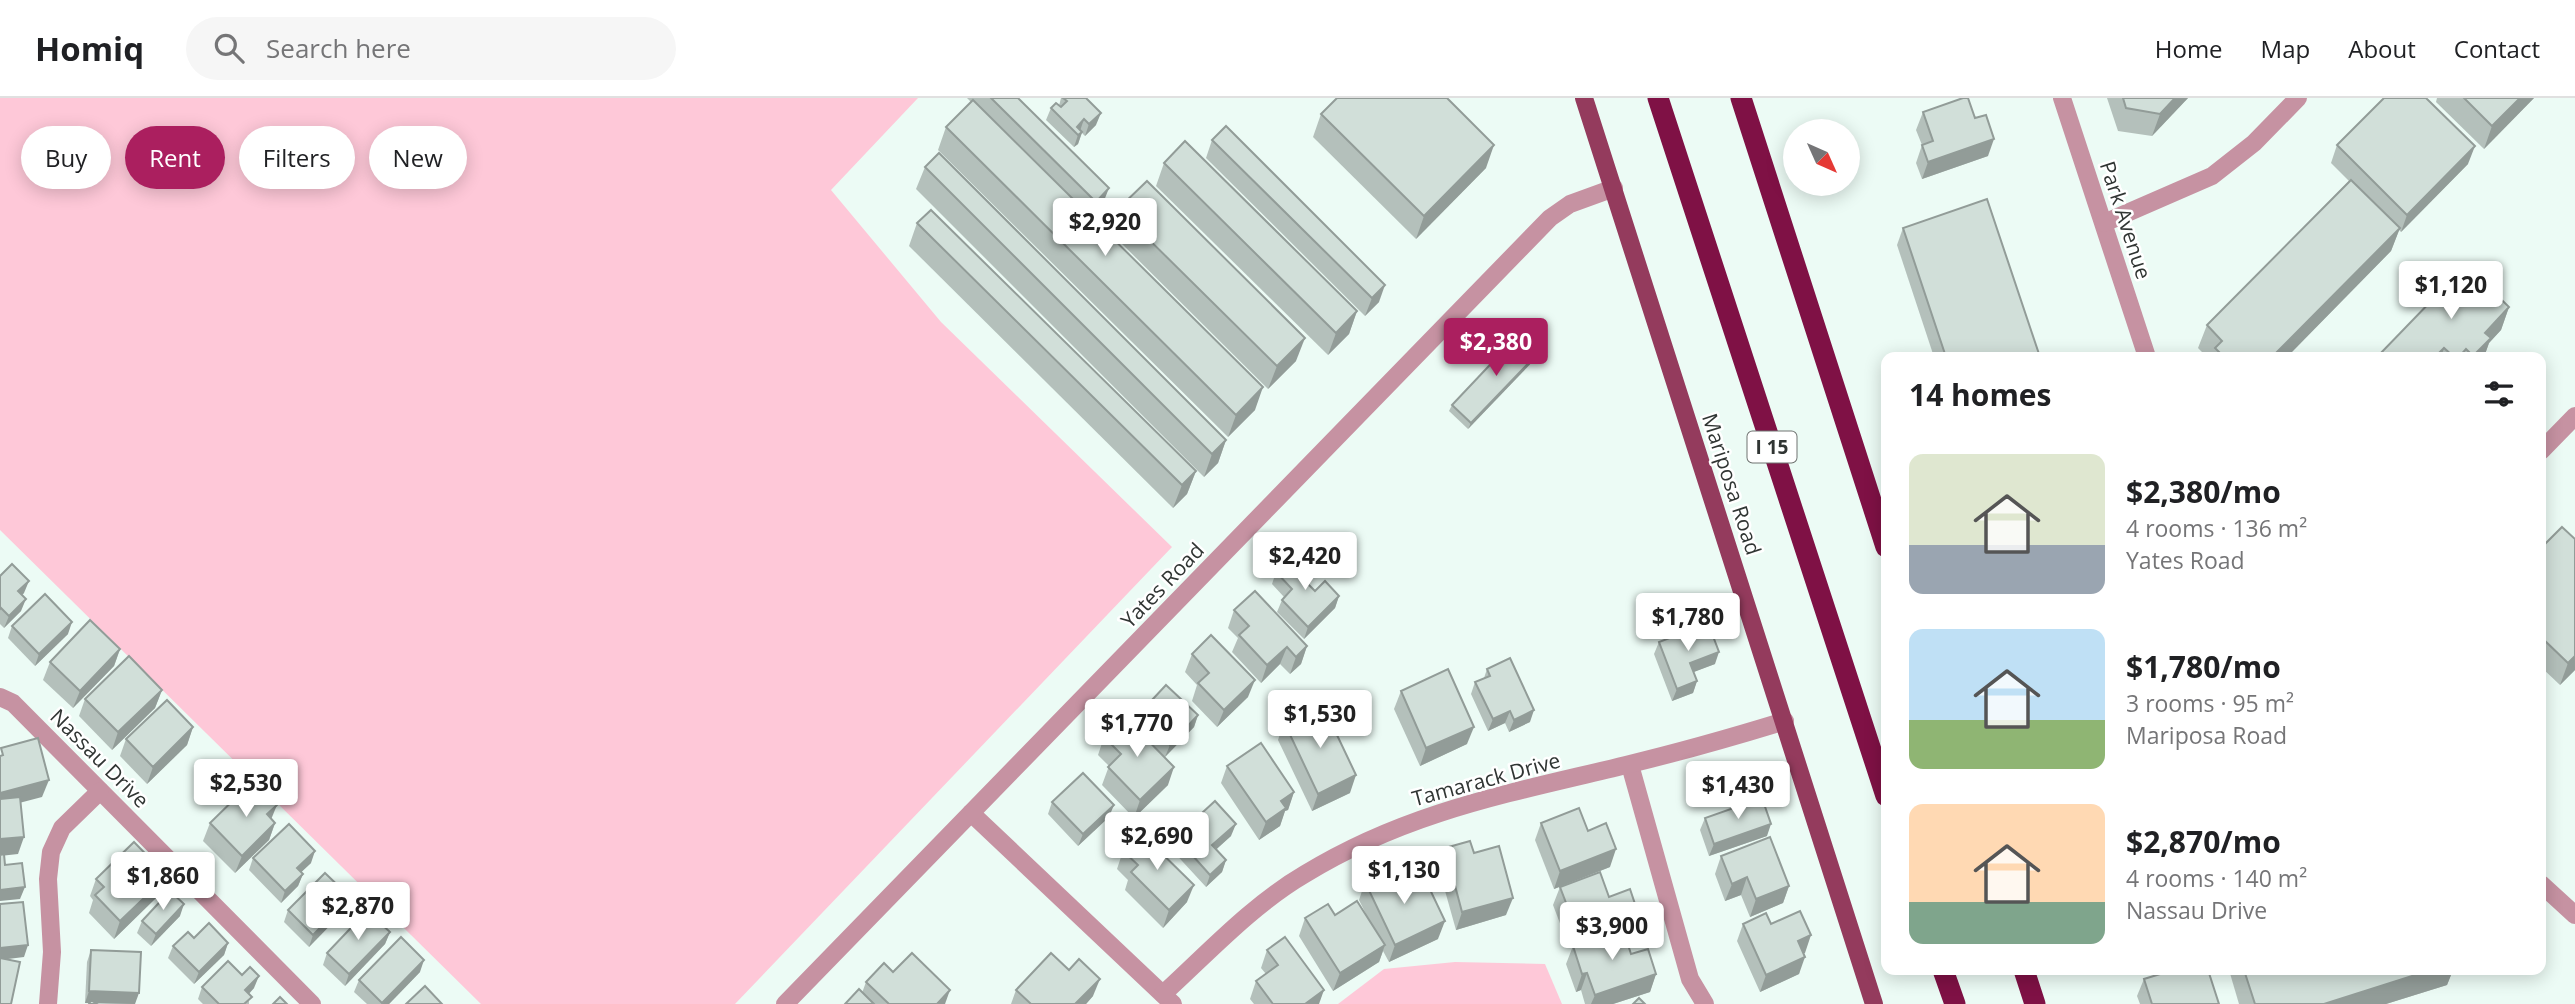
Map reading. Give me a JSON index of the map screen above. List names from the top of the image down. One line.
{"streets":{"highway":["I 15"],"main road":["Mariposa Road"],"street":["Park Avenue","Yates Road","Nassau Drive","Tamarack Drive"]},"crossings":[["Mariposa Road","Yates Road"],["Mariposa Road","Tamarack Drive"]],"north":"bottom right","page":{"header":"Homiq","search":"Search here","nav":["Home","Map","About","Contact"],"chip":["Buy","Rent","Filters","New"],"price":["$2,920","$1,120","$2,380","$2,420","$1,780","$1,530","$1,770","$2,530","$1,430","$2,690","$1,130","$1,860","$2,870","$3,900"],"heading":"14 homes","list":[{"name":"$2,380/mo","note":"4 rooms · 136 m² · Yates Road"},{"name":"$1,780/mo","note":"3 rooms · 95 m² · Mariposa Road"},{"name":"$2,870/mo","note":"4 rooms · 140 m² · Nassau Drive"}]}}
